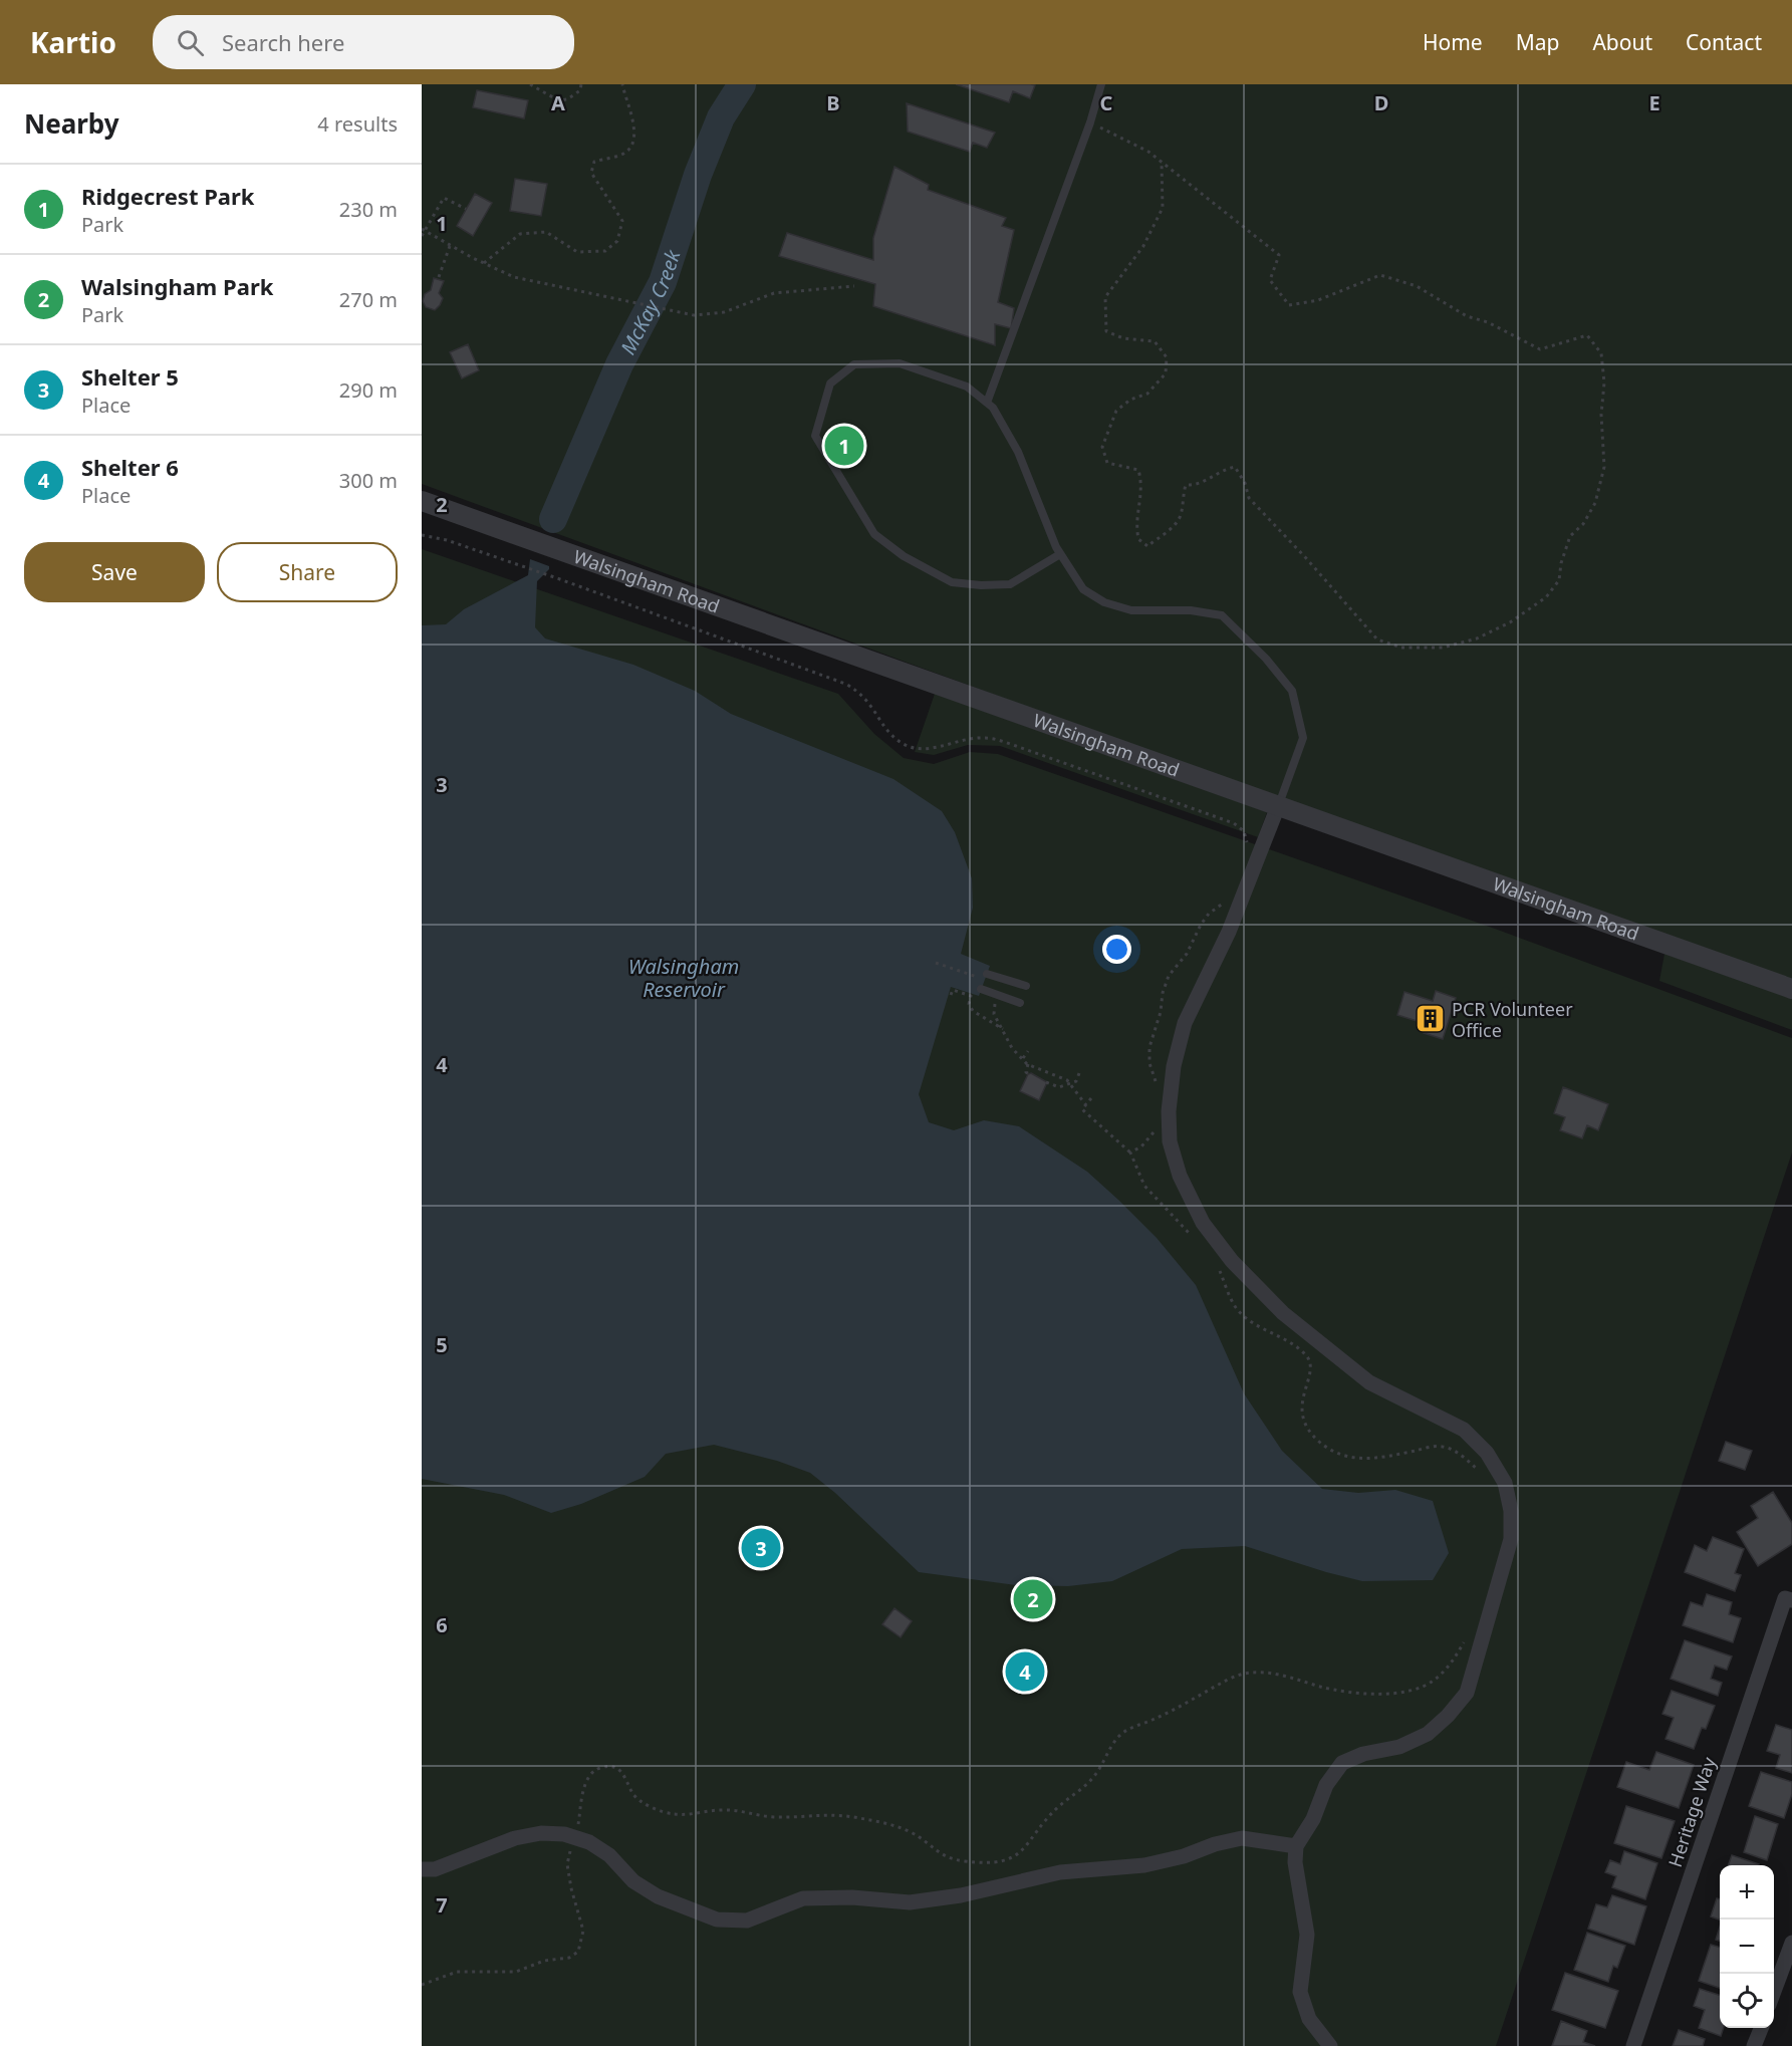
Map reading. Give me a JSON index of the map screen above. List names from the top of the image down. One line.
{"streets":{"street":["Walsingham Road","Heritage Way"]},"water":["McKay Creek","Walsingham Reservoir"],"places":{"building":["PCR Volunteer Office"]},"page":{"header":"Kartio","search":"Search here","nav":["Home","Map","About","Contact"],"heading":["Nearby","4 results"],"list":[{"mark":"1","name":"Ridgecrest Park","note":"Park","value":"230 m"},{"mark":"2","name":"Walsingham Park","note":"Park","value":"270 m"},{"mark":"3","name":"Shelter 5","note":"Place","value":"290 m"},{"mark":"4","name":"Shelter 6","note":"Place","value":"300 m"}],"pins":["1","3","2","4"],"buttons":["Save","Share"],"map_buttons":["+","−"]},"grid":{"columns":["A","B","C","D","E"],"rows":["1","2","3","4","5","6","7"]}}
